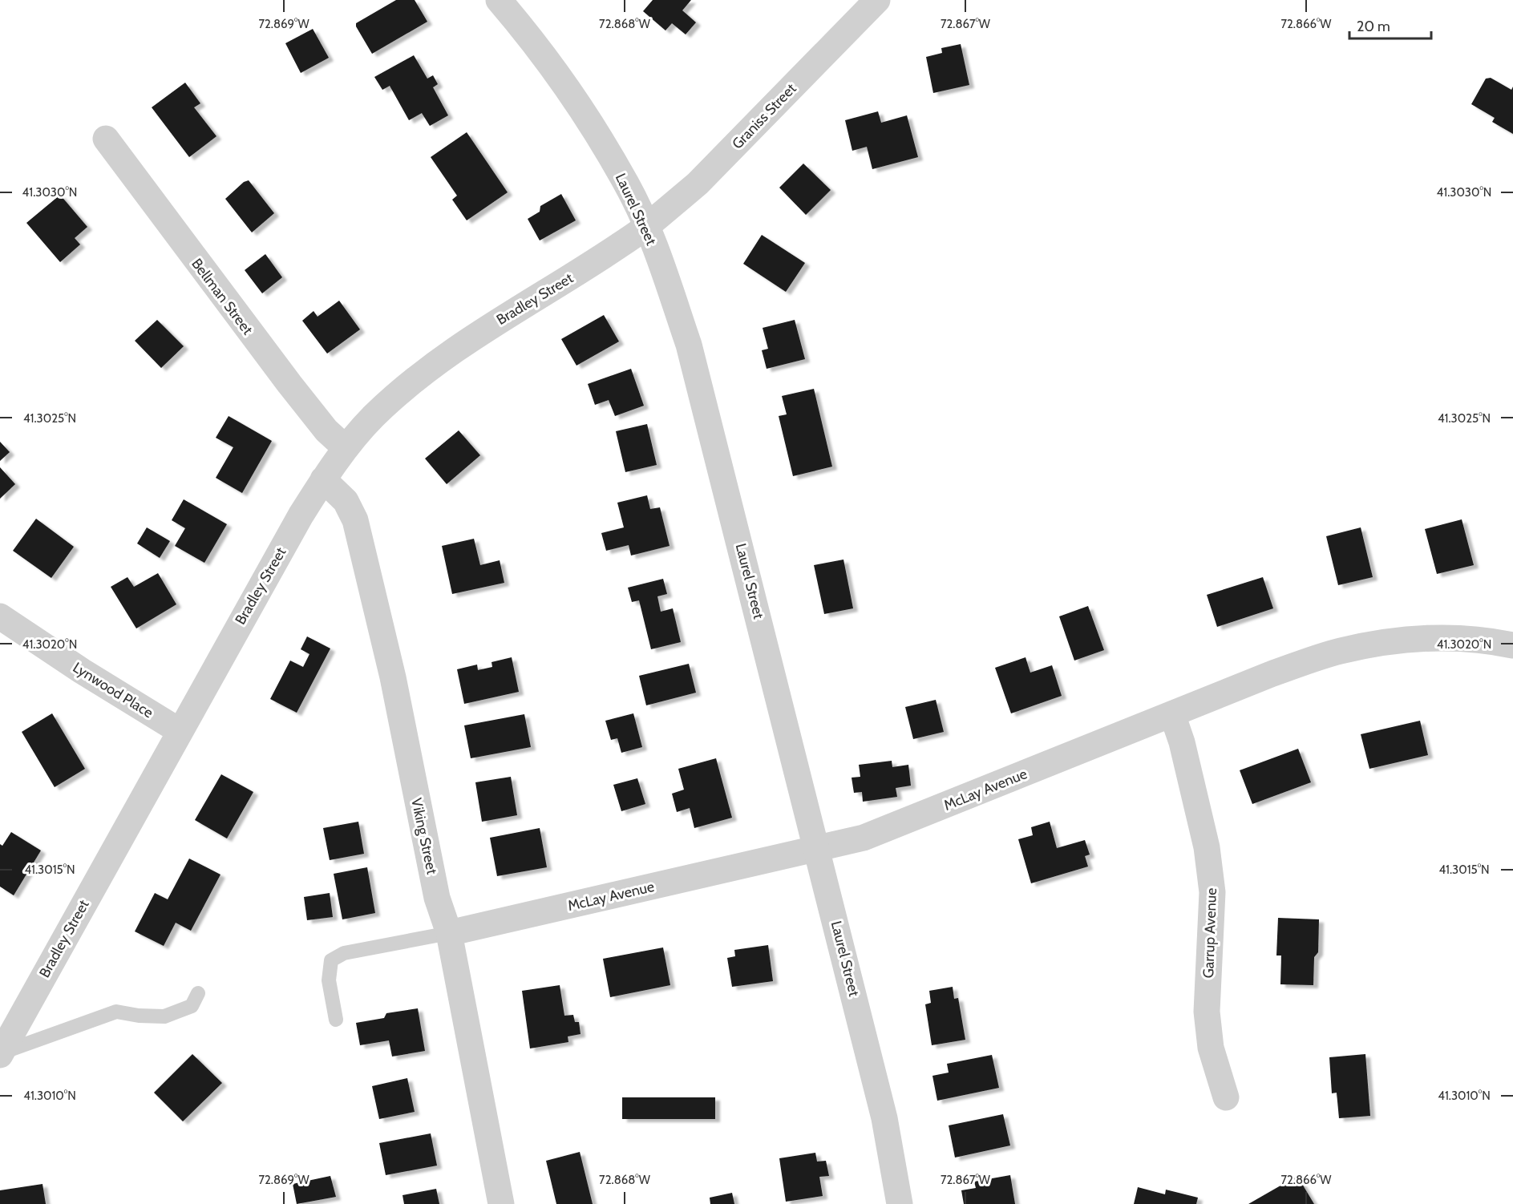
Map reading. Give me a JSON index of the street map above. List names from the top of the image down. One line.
{"streets":{"street":["Graniss Street","Laurel Street","Bellman Street","Bradley Street","Lynwood Place","McLay Avenue","Viking Street","Garrup Avenue"]},"crossings":[["Graniss Street","Laurel Street"],["Graniss Street","Bradley Street"],["Laurel Street","Bradley Street"],["Laurel Street","McLay Avenue"],["Bellman Street","Bradley Street"],["Bradley Street","Lynwood Place"],["Bradley Street","Viking Street"],["McLay Avenue","Viking Street"],["McLay Avenue","Garrup Avenue"]],"scale_bar":"20 m","coordinates":["72.869°W","72.868°W","72.867°W","72.866°W","41.3030°N","41.3025°N","41.3020°N","41.3015°N","41.3010°N"]}
